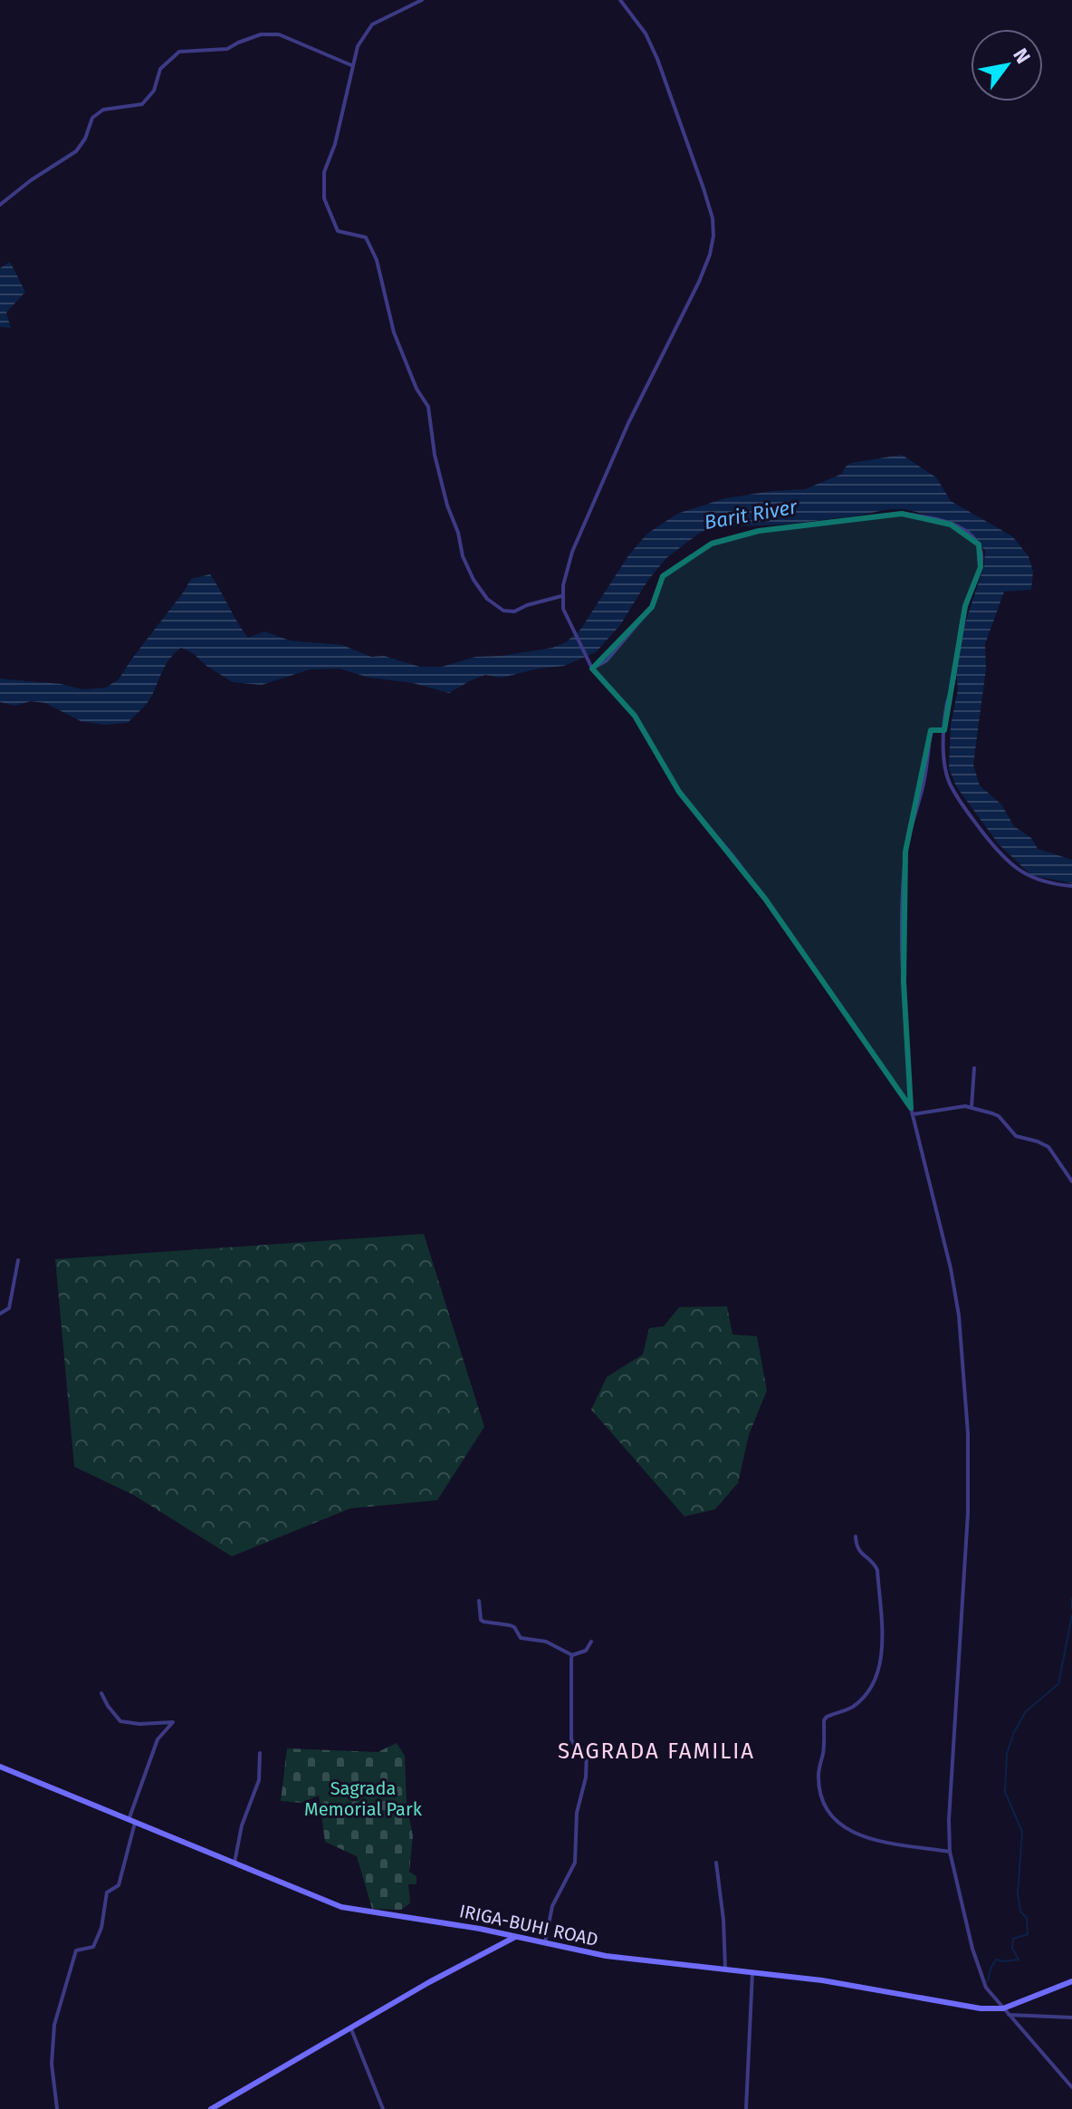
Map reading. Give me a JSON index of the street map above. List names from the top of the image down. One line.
{"streets":{"main road":["IRIGA-BUHI ROAD"]},"districts":["SAGRADA FAMILIA"],"water":["Barit River"],"parks":["Sagrada Memorial Park"],"north":"top right"}
